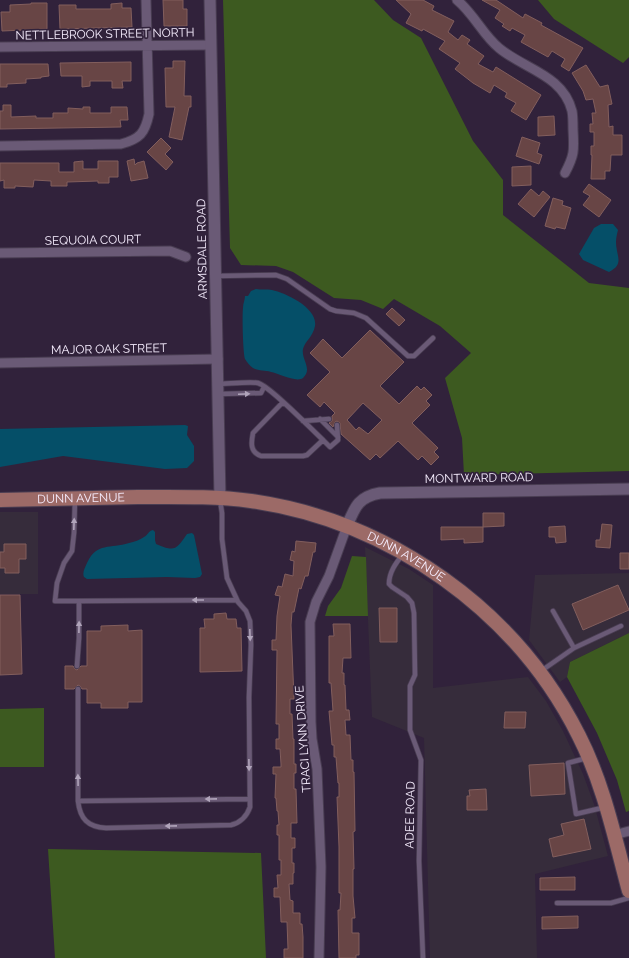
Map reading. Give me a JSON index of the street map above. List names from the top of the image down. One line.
{"streets":{"main road":["DUNN AVENUE"],"street":["NETTLEBROOK STREET NORTH","SEQUOIA COURT","ARMSDALE ROAD","MAJOR OAK STREET","MONTWARD ROAD","TRACI LYNN DRIVE"],"lane":["ADEE ROAD"]},"crossings":[["NETTLEBROOK STREET NORTH","ARMSDALE ROAD"],["ARMSDALE ROAD","MAJOR OAK STREET"],["ARMSDALE ROAD","DUNN AVENUE"],["MONTWARD ROAD","DUNN AVENUE"],["MONTWARD ROAD","TRACI LYNN DRIVE"],["DUNN AVENUE","TRACI LYNN DRIVE"],["DUNN AVENUE","ADEE ROAD"]]}
